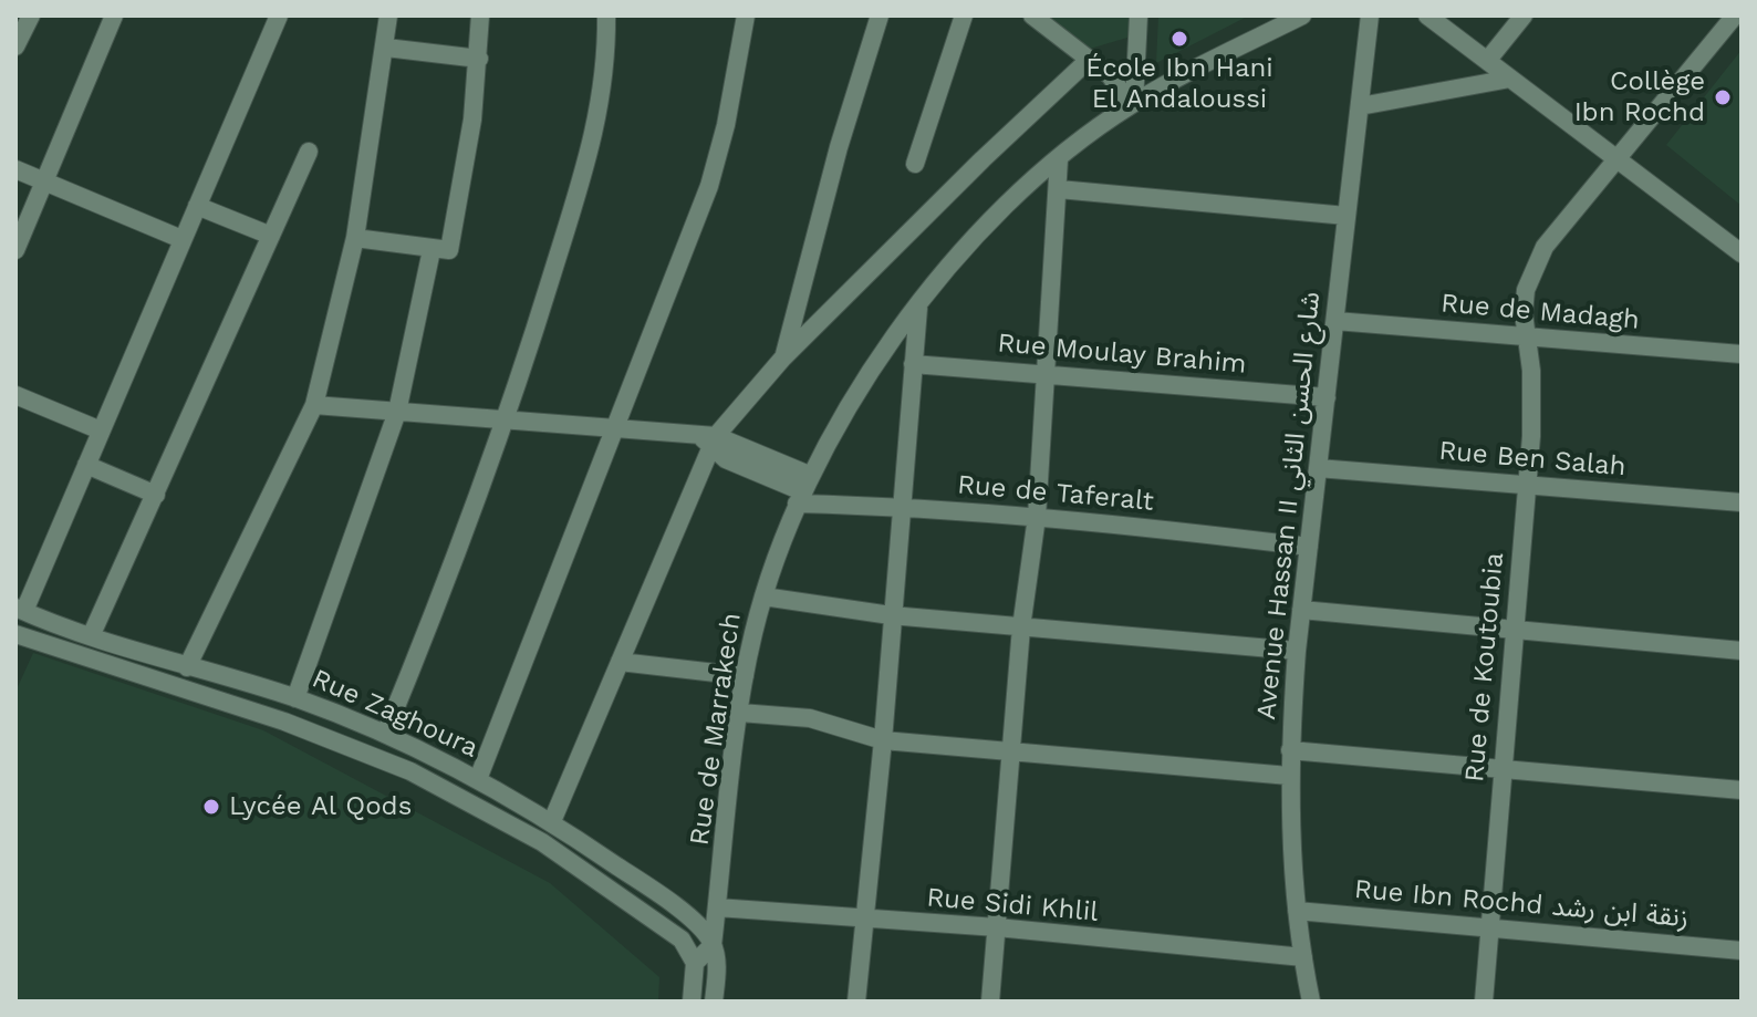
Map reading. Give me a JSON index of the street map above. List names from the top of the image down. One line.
{"streets":{"street":["Rue de Madagh","Rue Moulay Brahim","Rue Ben Salah","Rue de Taferalt","Avenue Hassan II شارع الحسن الثاني","Rue de Koutoubia","Rue Zaghoura","Rue de Marrakech","Rue Ibn Rochd زنقة ابن رشد","Rue Sidi Khlil"]},"crossings":[["Rue de Madagh","Avenue Hassan II شارع الحسن الثاني"],["Rue de Madagh","Rue de Koutoubia"],["Rue Moulay Brahim","Avenue Hassan II شارع الحسن الثاني"],["Rue Ben Salah","Avenue Hassan II شارع الحسن الثاني"],["Rue Ben Salah","Rue de Koutoubia"],["Rue de Taferalt","Avenue Hassan II شارع الحسن الثاني"],["Rue de Taferalt","Rue de Marrakech"],["Avenue Hassan II شارع الحسن الثاني","Rue Ibn Rochd زنقة ابن رشد"],["Avenue Hassan II شارع الحسن الثاني","Rue Sidi Khlil"],["Rue de Koutoubia","Rue Ibn Rochd زنقة ابن رشد"],["Rue Zaghoura","Rue de Marrakech"],["Rue de Marrakech","Rue Sidi Khlil"]],"places":["École Ibn Hani El Andaloussi","Collège Ibn Rochd","Lycée Al Qods"]}
